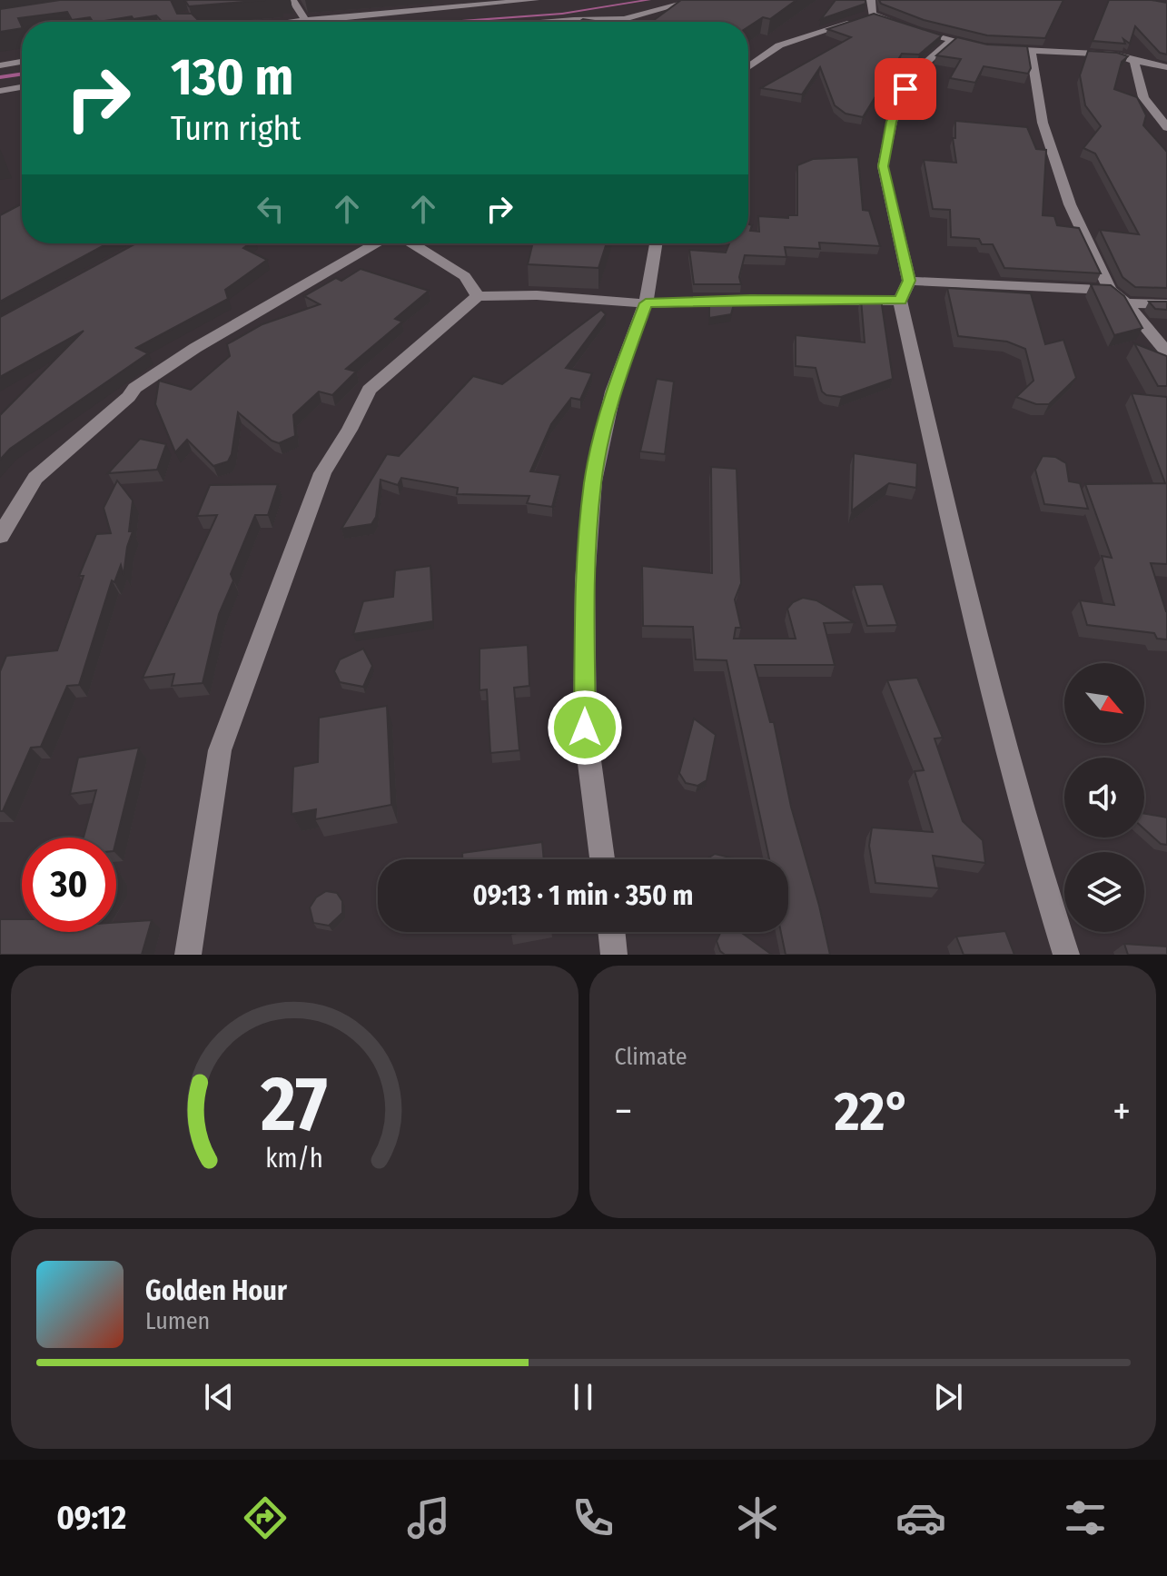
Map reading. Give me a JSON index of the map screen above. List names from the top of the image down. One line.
{"north":"bottom right","page":{"turn":["130 m","Turn right"],"limit":"30","trip":"09:13 · 1 min · 350 m","tile":"Climate","heat":["−","22°","+"],"song":["Golden Hour","Lumen"],"tabs":"09:12","gauge":["27","km/h"]}}
